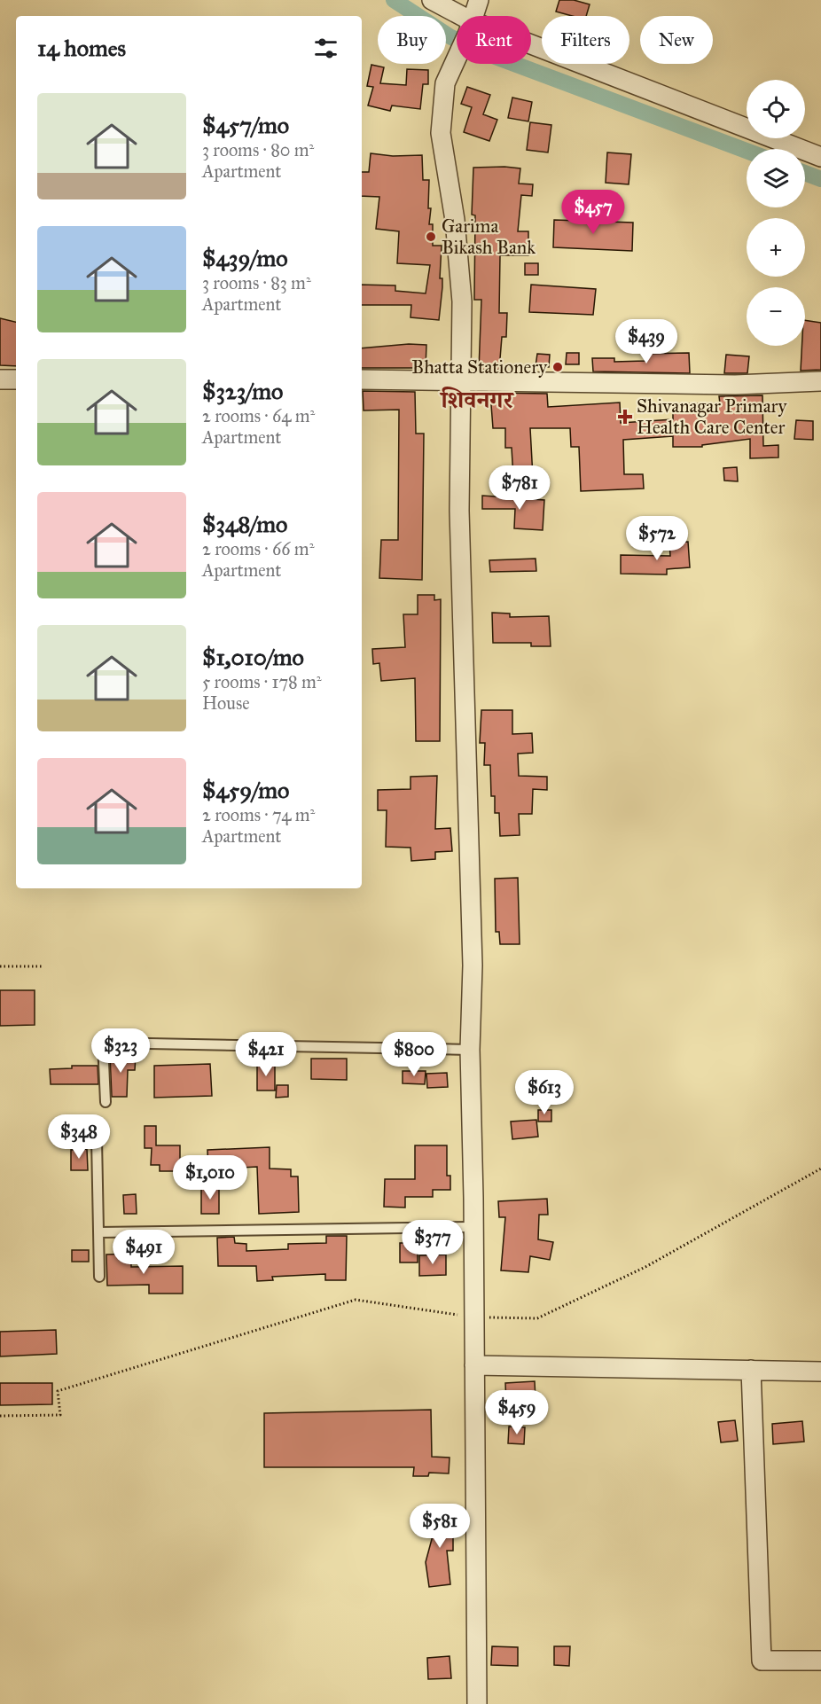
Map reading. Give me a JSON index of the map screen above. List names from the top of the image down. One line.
{"districts":["शिवनगर"],"places":{"other":["Garima Bikash Bank","Bhatta Stationery"],"health":["Shivanagar Primary Health Care Center"]},"page":{"chip":["Buy","Rent","Filters","New"],"heading":"14 homes","map_buttons":["+","−"],"list":[{"name":"$457/mo","note":"3 rooms · 80 m² · Apartment"},{"name":"$439/mo","note":"3 rooms · 83 m² · Apartment"},{"name":"$323/mo","note":"2 rooms · 64 m² · Apartment"},{"name":"$348/mo","note":"2 rooms · 66 m² · Apartment"},{"name":"$1,010/mo","note":"5 rooms · 178 m² · House"},{"name":"$459/mo","note":"2 rooms · 74 m² · Apartment"}],"price":["$457","$439","$781","$572","$323","$421","$800","$613","$348","$1,010","$377","$491","$459","$581"]}}
